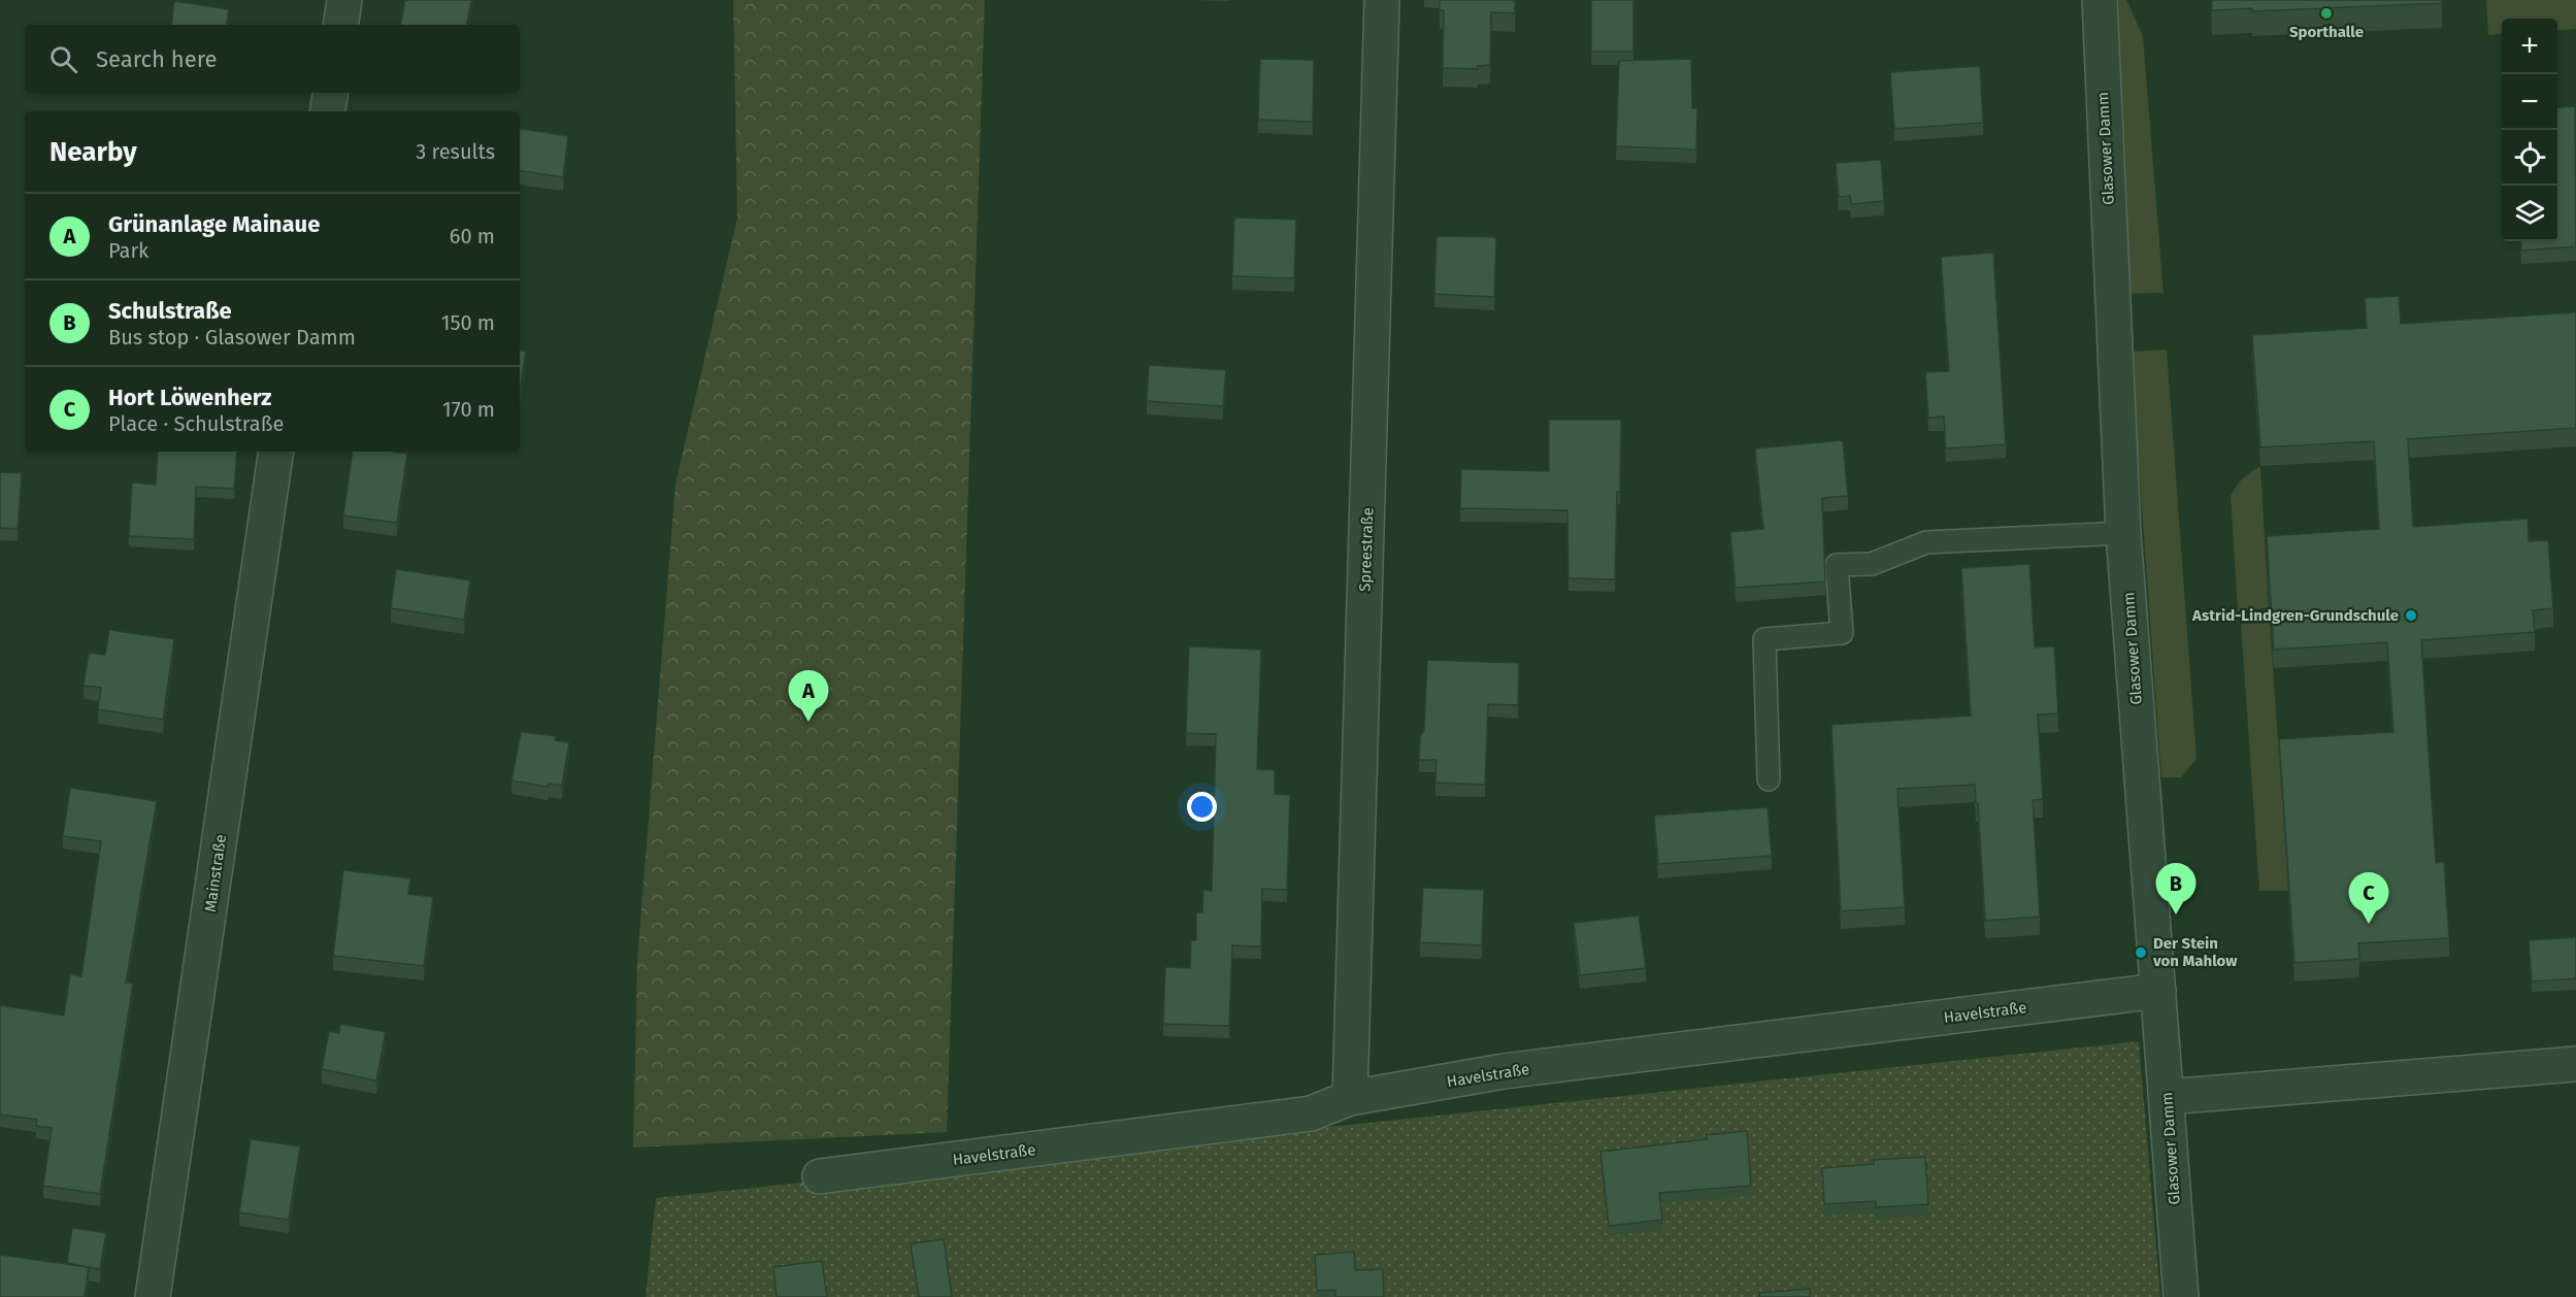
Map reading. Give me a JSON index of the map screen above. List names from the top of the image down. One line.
{"streets":{"street":["Glasower Damm","Spreestraße","Mainstraße","Havelstraße"]},"crossings":[["Glasower Damm","Havelstraße"],["Spreestraße","Havelstraße"]],"places":["Sporthalle","Astrid-Lindgren-Grundschule","Der Stein von Mahlow"],"page":{"map_buttons":["+","−"],"search":"Search here","heading":["Nearby","3 results"],"list":[{"mark":"A","name":"Grünanlage Mainaue","note":"Park","value":"60 m"},{"mark":"B","name":"Schulstraße","note":"Bus stop · Glasower Damm","value":"150 m"},{"mark":"C","name":"Hort Löwenherz","note":"Place · Schulstraße","value":"170 m"}],"pins":["A","B","C"]}}
